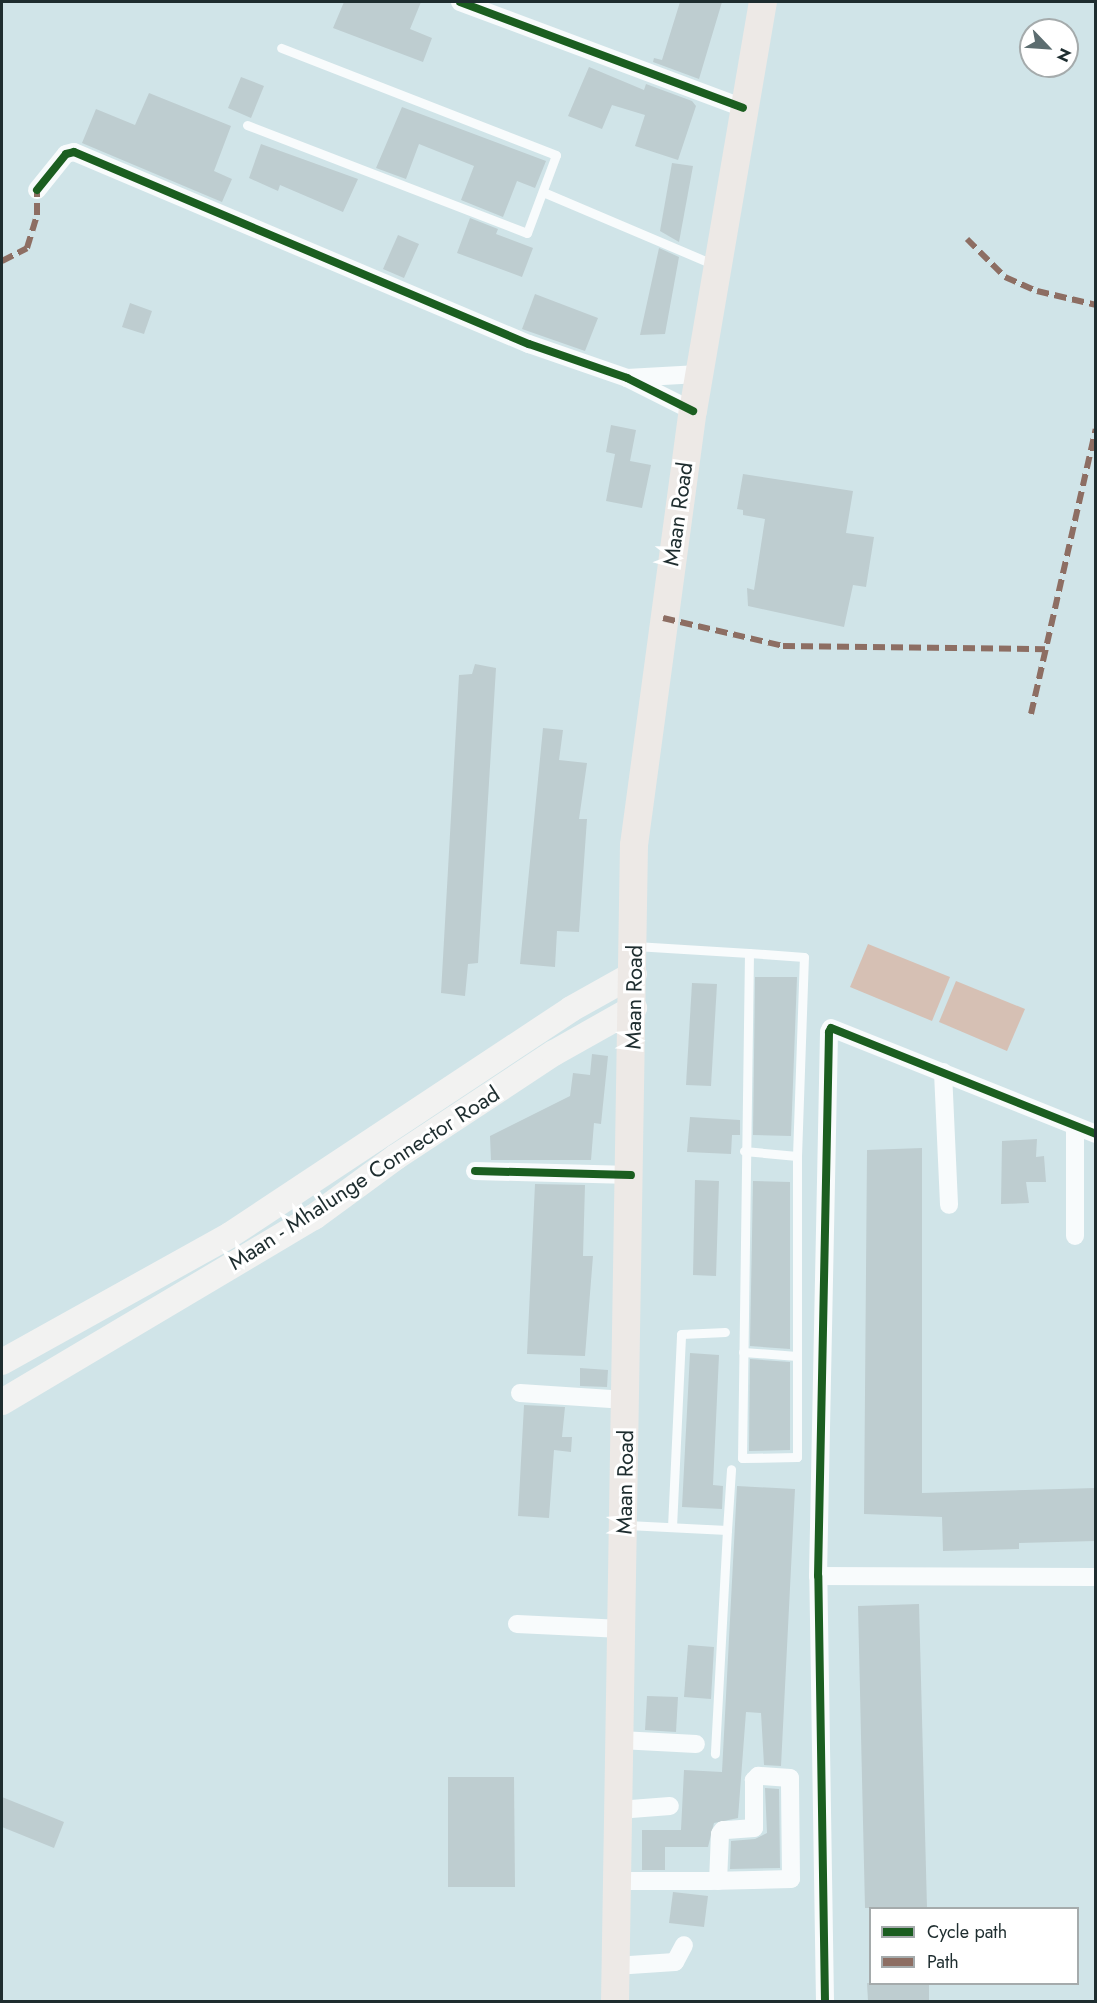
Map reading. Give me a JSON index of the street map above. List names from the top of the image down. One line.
{"streets":{"main road":["Maan Road","Maan - Mhalunge Connector Road"]},"crossings":[["Maan Road","Maan - Mhalunge Connector Road"]],"legend":["Cycle path","Path"],"north":"bottom right"}
